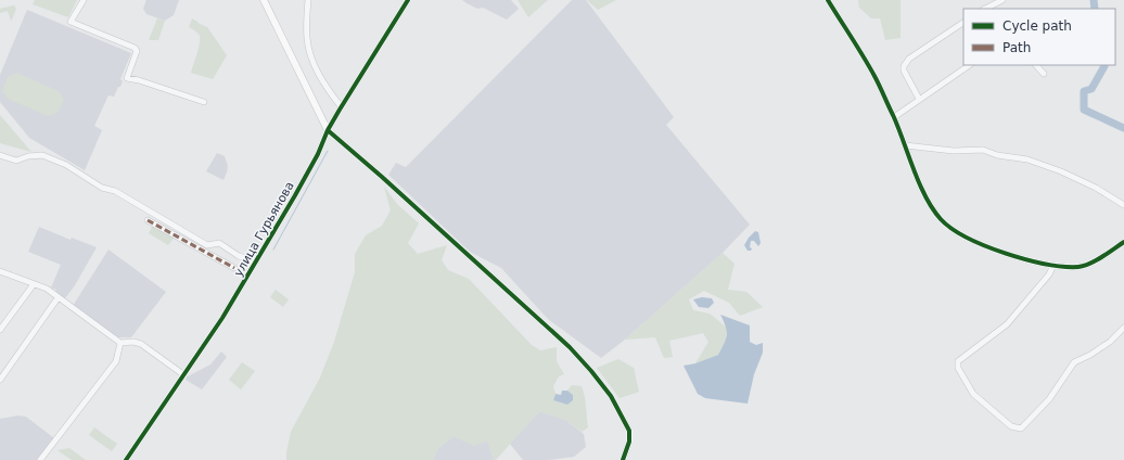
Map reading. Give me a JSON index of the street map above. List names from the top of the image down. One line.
{"streets":{"street":["улица Гурьянова"]},"legend":["Cycle path","Path"]}
